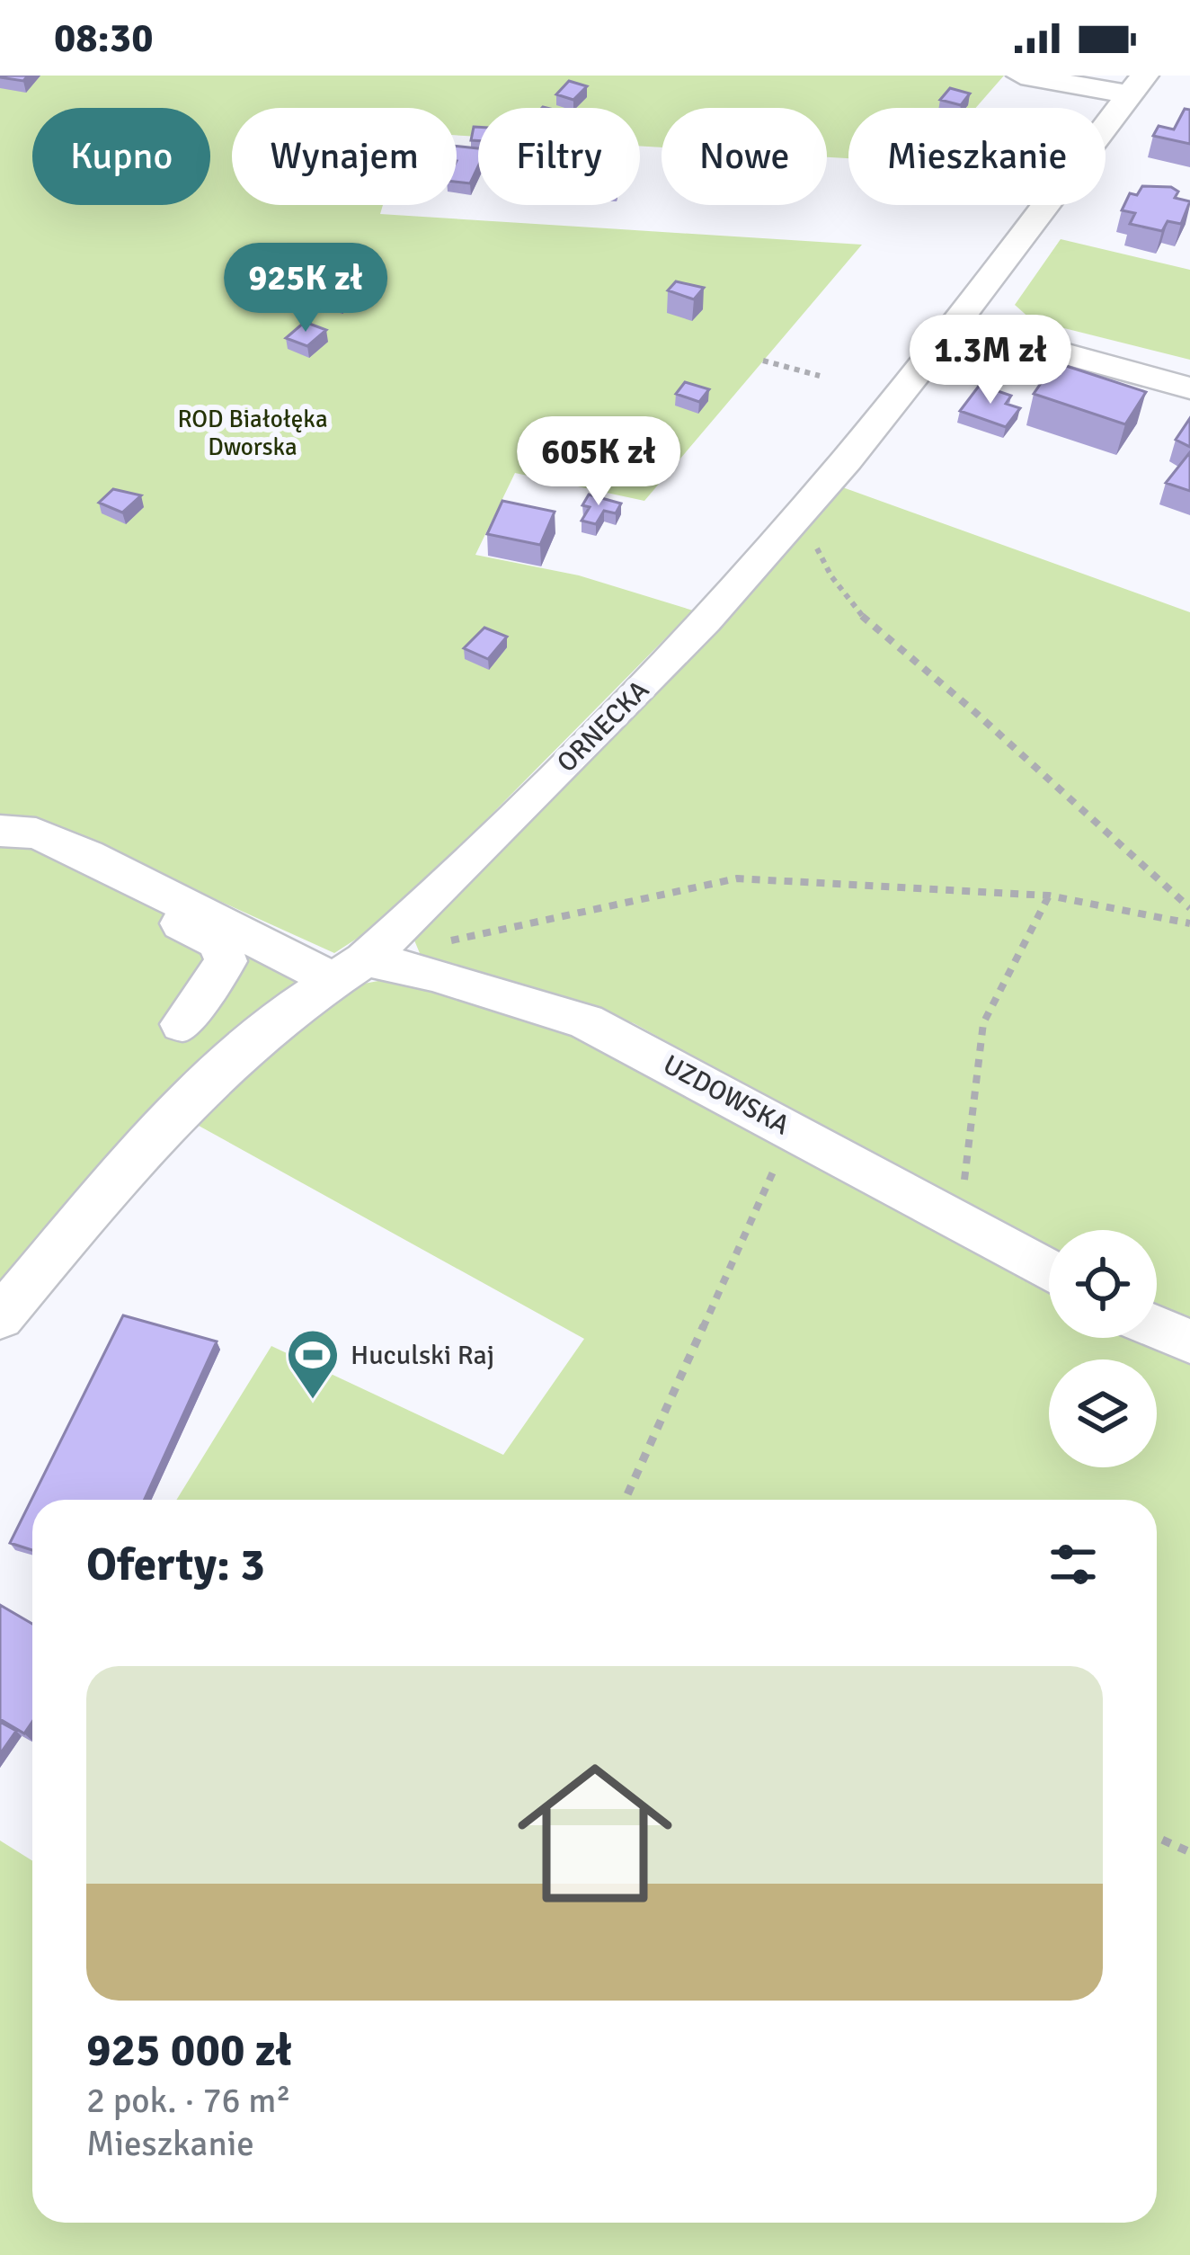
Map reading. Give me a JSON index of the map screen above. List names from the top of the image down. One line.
{"streets":{"street":["ORNECKA","UZDOWSKA"]},"crossings":[["ORNECKA","UZDOWSKA"]],"parks":["ROD Białołęka Dworska"],"places":{"sports":["Huculski Raj"]},"page":{"status":"08:30","chip":["Kupno","Wynajem","Filtry","Nowe","Mieszkanie"],"price":["925K zł","1.3M zł","605K zł"],"heading":"Oferty: 3","list":[{"name":"925 000 zł","note":"2 pok. · 76 m² · Mieszkanie"}]}}
